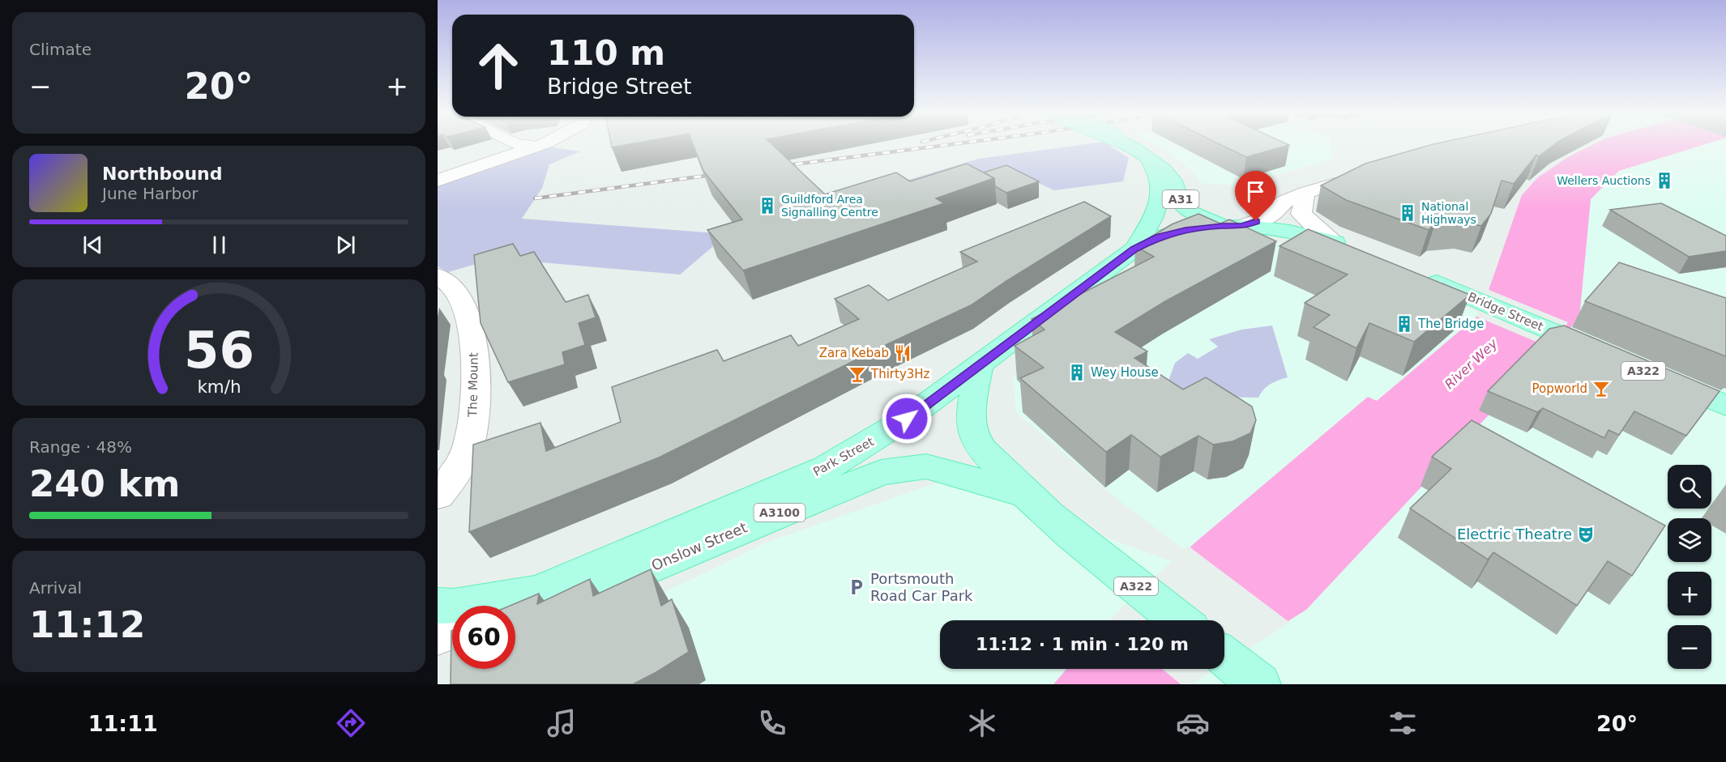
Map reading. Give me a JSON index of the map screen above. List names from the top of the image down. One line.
{"streets":{"main road":["A31","Bridge Street","A322","Park Street","A3100","Onslow Street"],"street":["The Mount"]},"crossings":[["A31","Park Street"],["Park Street","Onslow Street"]],"water":["River Wey"],"places":{"building":["Wellers Auctions","Guildford Area Signalling Centre","National Highways","The Bridge","Wey House"],"restaurant":["Zara Kebab"],"bar":["Thirty3Hz","Popworld"],"theatre":["Electric Theatre"],"parking":["Portsmouth Road Car Park"]},"page":{"tile":["Climate",["Range · 48%","240 km"],["Arrival","11:12"]],"turn":["110 m","Bridge Street"],"heat":["−","20°","+"],"song":["Northbound","June Harbor"],"map_buttons":["+","−"],"limit":"60","trip":"11:12 · 1 min · 120 m","tabs":["11:11","20°"],"gauge":["56","km/h"]}}
